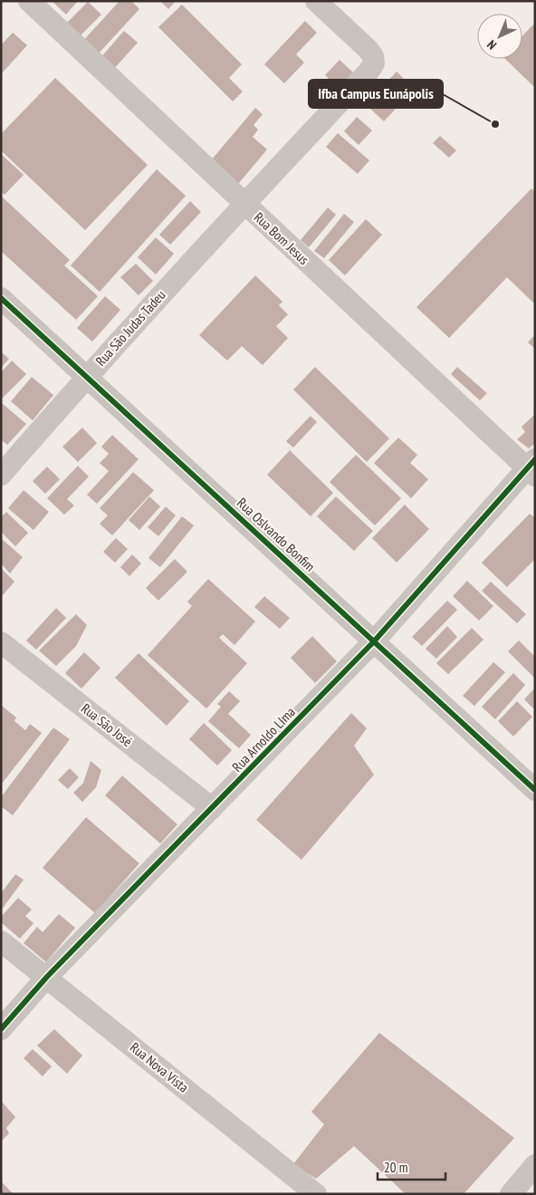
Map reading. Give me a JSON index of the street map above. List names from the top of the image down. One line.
{"streets":{"street":["Rua Bom Jesus","Rua São Judas Tadeu","Rua Oslvando Bonfim","Rua São José","Rua Arnoldo LIma","Rua Nova Vista"]},"crossings":[["Rua Bom Jesus","Rua São Judas Tadeu"],["Rua Bom Jesus","Rua Arnoldo LIma"],["Rua São Judas Tadeu","Rua Oslvando Bonfim"],["Rua Oslvando Bonfim","Rua Arnoldo LIma"],["Rua São José","Rua Arnoldo LIma"],["Rua Arnoldo LIma","Rua Nova Vista"]],"places":["Ifba Campus Eunápolis"],"scale_bar":"20 m","north":"bottom left"}
